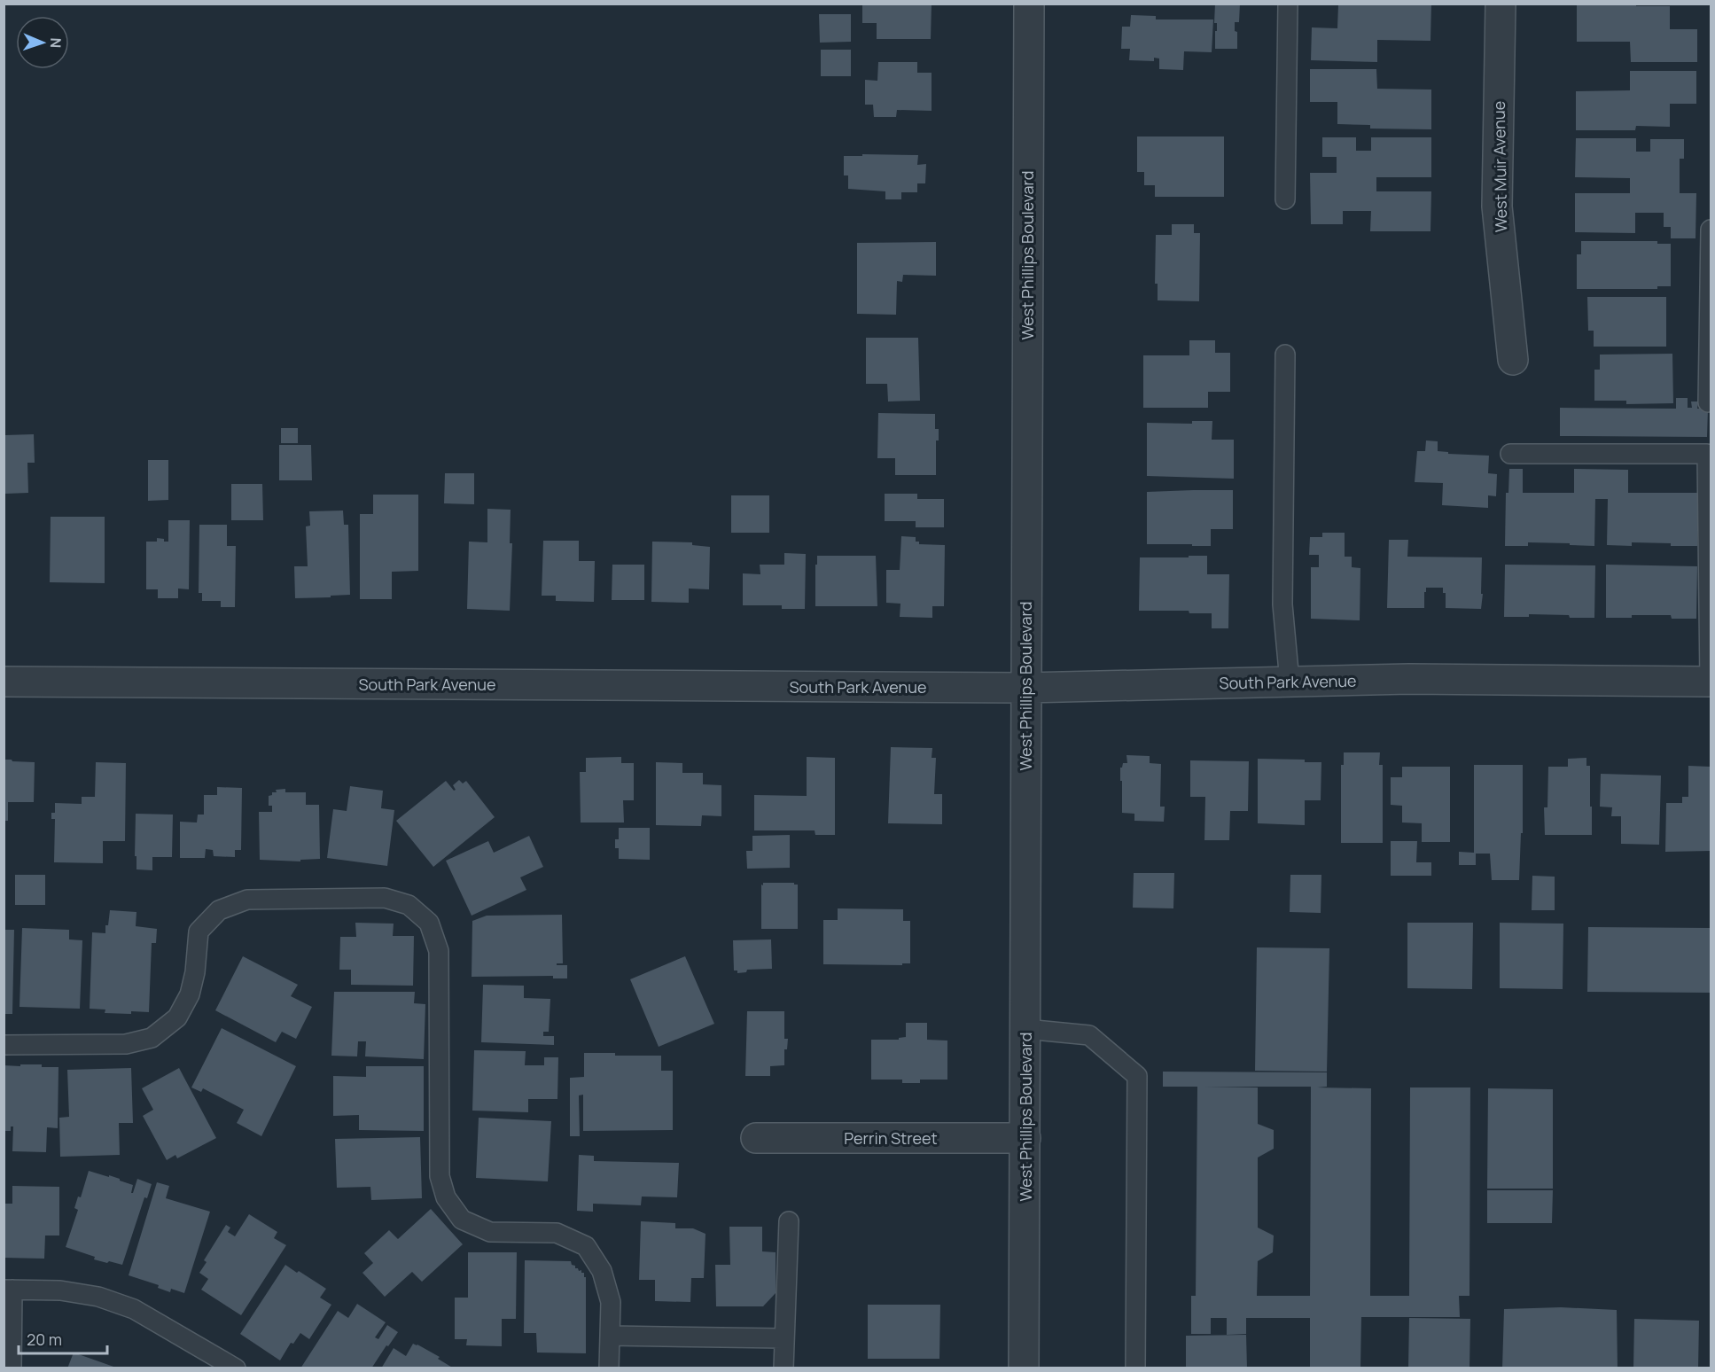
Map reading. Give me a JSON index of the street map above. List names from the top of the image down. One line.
{"streets":{"street":["West Muir Avenue","West Phillips Boulevard","South Park Avenue","Perrin Street"]},"crossings":[["West Phillips Boulevard","South Park Avenue"],["West Phillips Boulevard","Perrin Street"]],"scale_bar":"20 m","north":"right"}
